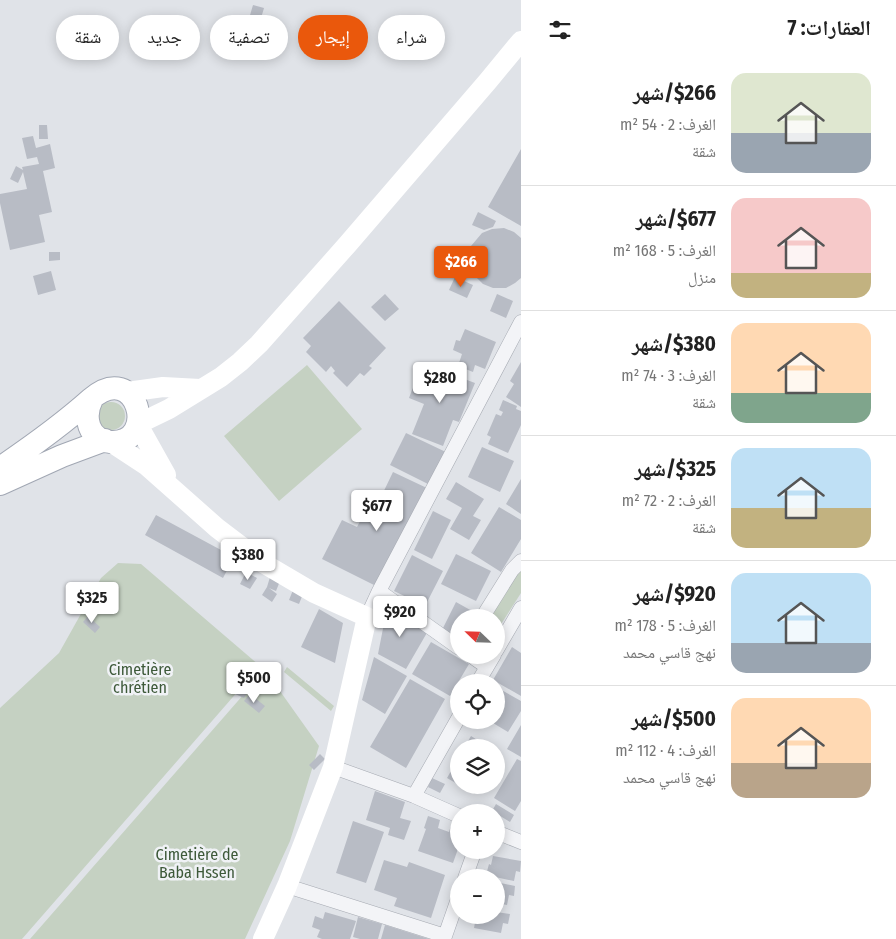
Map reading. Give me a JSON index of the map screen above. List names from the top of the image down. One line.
{"parks":["Cimetière chrétien","Cimetière de Baba Hssen"],"north":"top left","page":{"heading":"العقارات: 7","chip":["شراء","إيجار","تصفية","جديد","شقة"],"list":[{"name":"$266/شهر","note":"الغرف: 2 · 54 m² · شقة"},{"name":"$677/شهر","note":"الغرف: 5 · 168 m² · منزل"},{"name":"$380/شهر","note":"الغرف: 3 · 74 m² · شقة"},{"name":"$325/شهر","note":"الغرف: 2 · 72 m² · شقة"},{"name":"$920/شهر","note":"الغرف: 5 · 178 m² · نهج قاسي محمد"},{"name":"$500/شهر","note":"الغرف: 4 · 112 m² · نهج قاسي محمد"}],"price":["$266","$280","$677","$380","$325","$920","$500"],"map_buttons":["+","−"]}}
